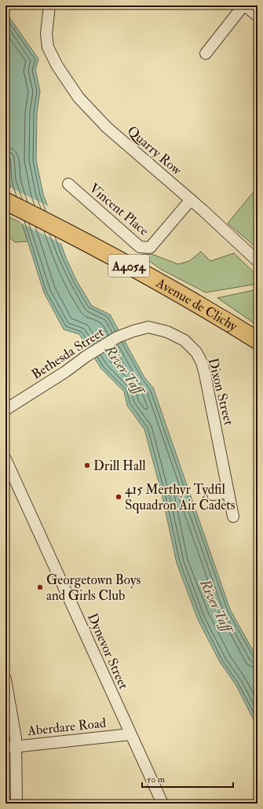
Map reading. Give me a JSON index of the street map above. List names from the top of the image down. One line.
{"streets":{"main road":["A4054","Avenue de Clichy"],"street":["Quarry Row","Vincent Place","Bethesda Street","Dixon Street","Dynevor Street","Aberdare Road"]},"crossings":[["Quarry Row","Vincent Place"],["Bethesda Street","Dixon Street"],["Dynevor Street","Aberdare Road"]],"water":["River Taff"],"places":["Drill Hall","415 Merthyr Tydfil Squadron Air Cadets","Georgetown Boys and Girls Club"],"scale_bar":"50 m"}
